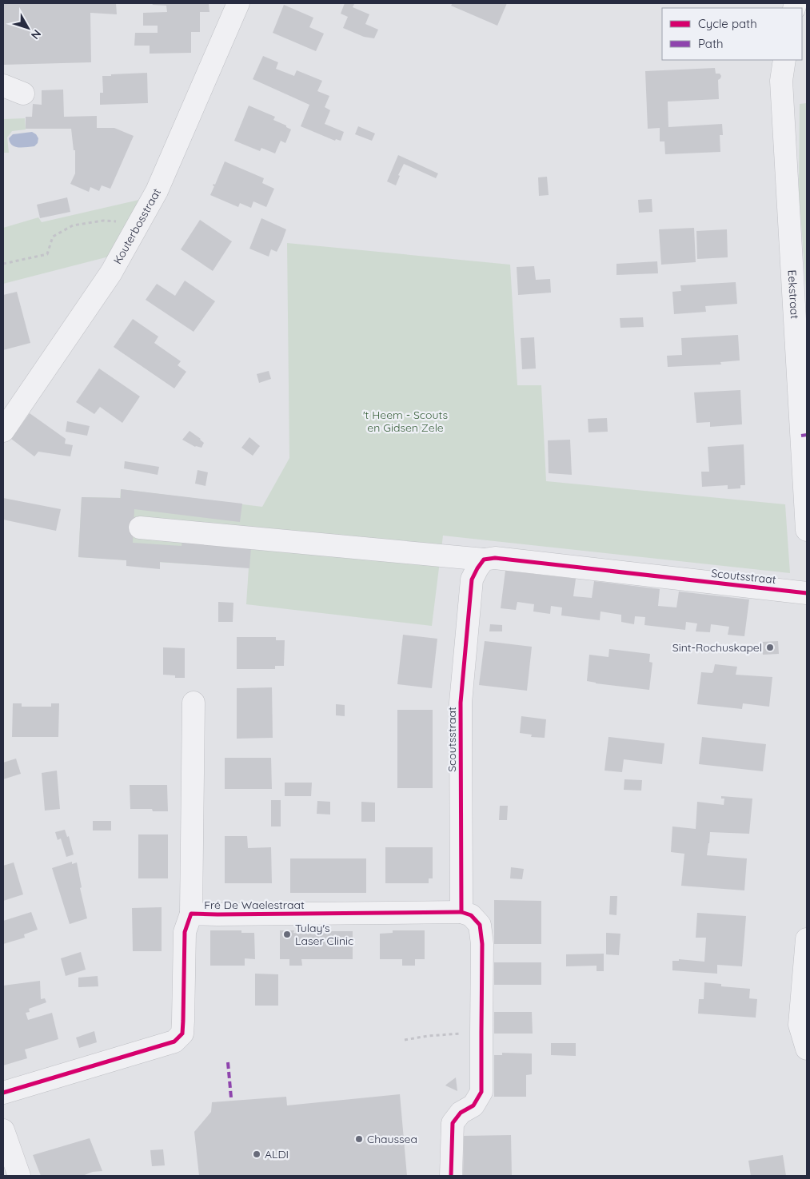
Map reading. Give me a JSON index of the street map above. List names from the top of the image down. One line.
{"streets":{"street":["Kouterbosstraat","Eekstraat","Scoutsstraat","Fré De Waelestraat"]},"crossings":[["Scoutsstraat","Fré De Waelestraat"]],"parks":["'t Heem - Scouts en Gidsen Zele"],"places":["Sint-Rochuskapel","Tulay's Laser Clinic","Chaussea","ALDI"],"legend":["Cycle path","Path"],"north":"bottom right"}
